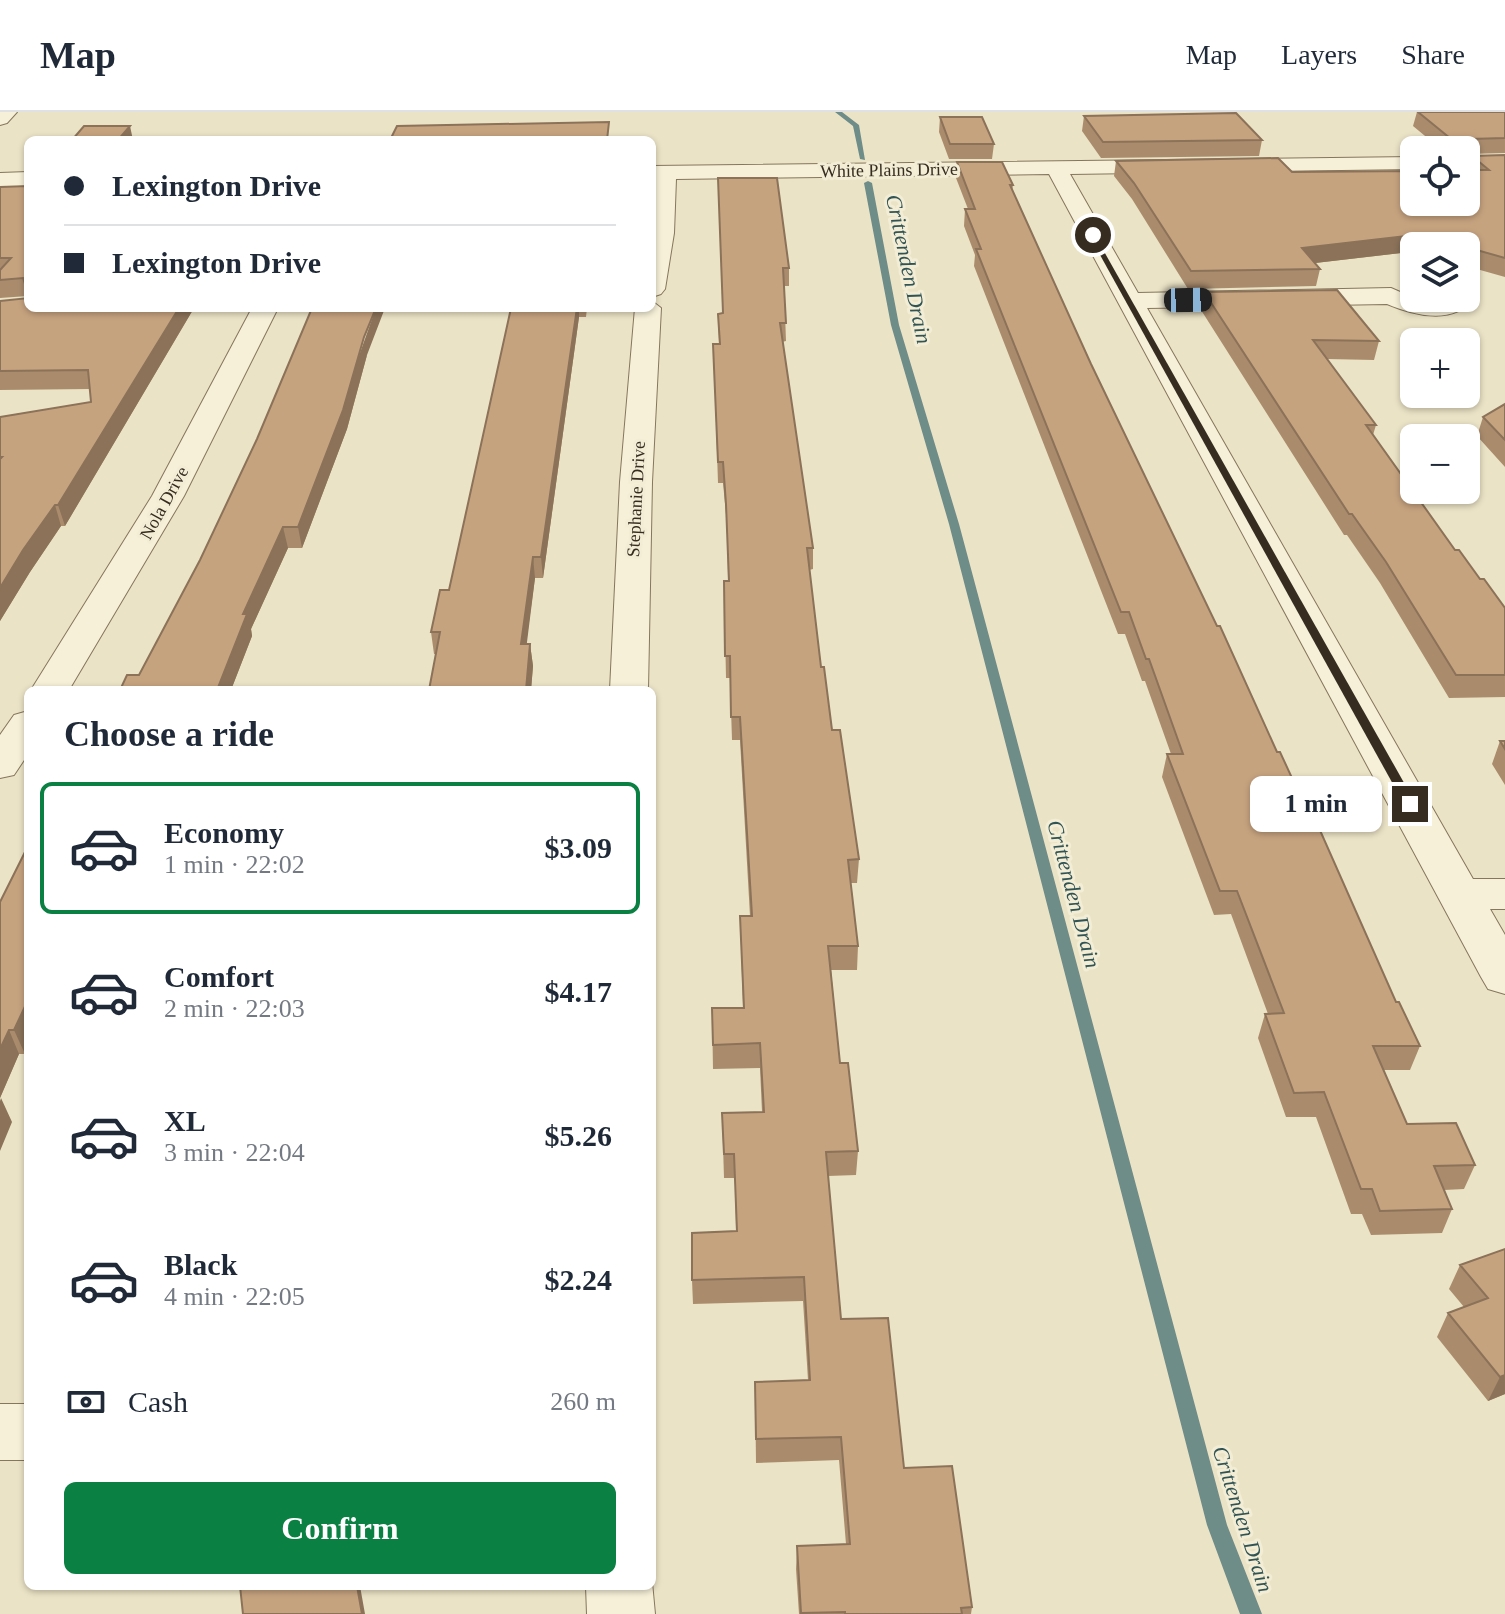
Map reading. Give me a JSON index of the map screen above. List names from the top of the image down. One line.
{"streets":{"street":["White Plains Drive","Stephanie Drive","Nola Drive"]},"water":["Crittenden Drain"],"page":{"header":"Map","nav":["Map","Layers","Share"],"map_buttons":["+","−"],"banner":["Lexington Drive","Lexington Drive"],"heading":"Choose a ride","bubble":"1 min","list":[{"name":"Economy","note":"1 min · 22:02","value":"$3.09"},{"name":"Comfort","note":"2 min · 22:03","value":"$4.17"},{"name":"XL","note":"3 min · 22:04","value":"$5.26"},{"name":"Black","note":"4 min · 22:05","value":"$2.24"}],"pay":["Cash","260 m"],"buttons":"Confirm"}}
